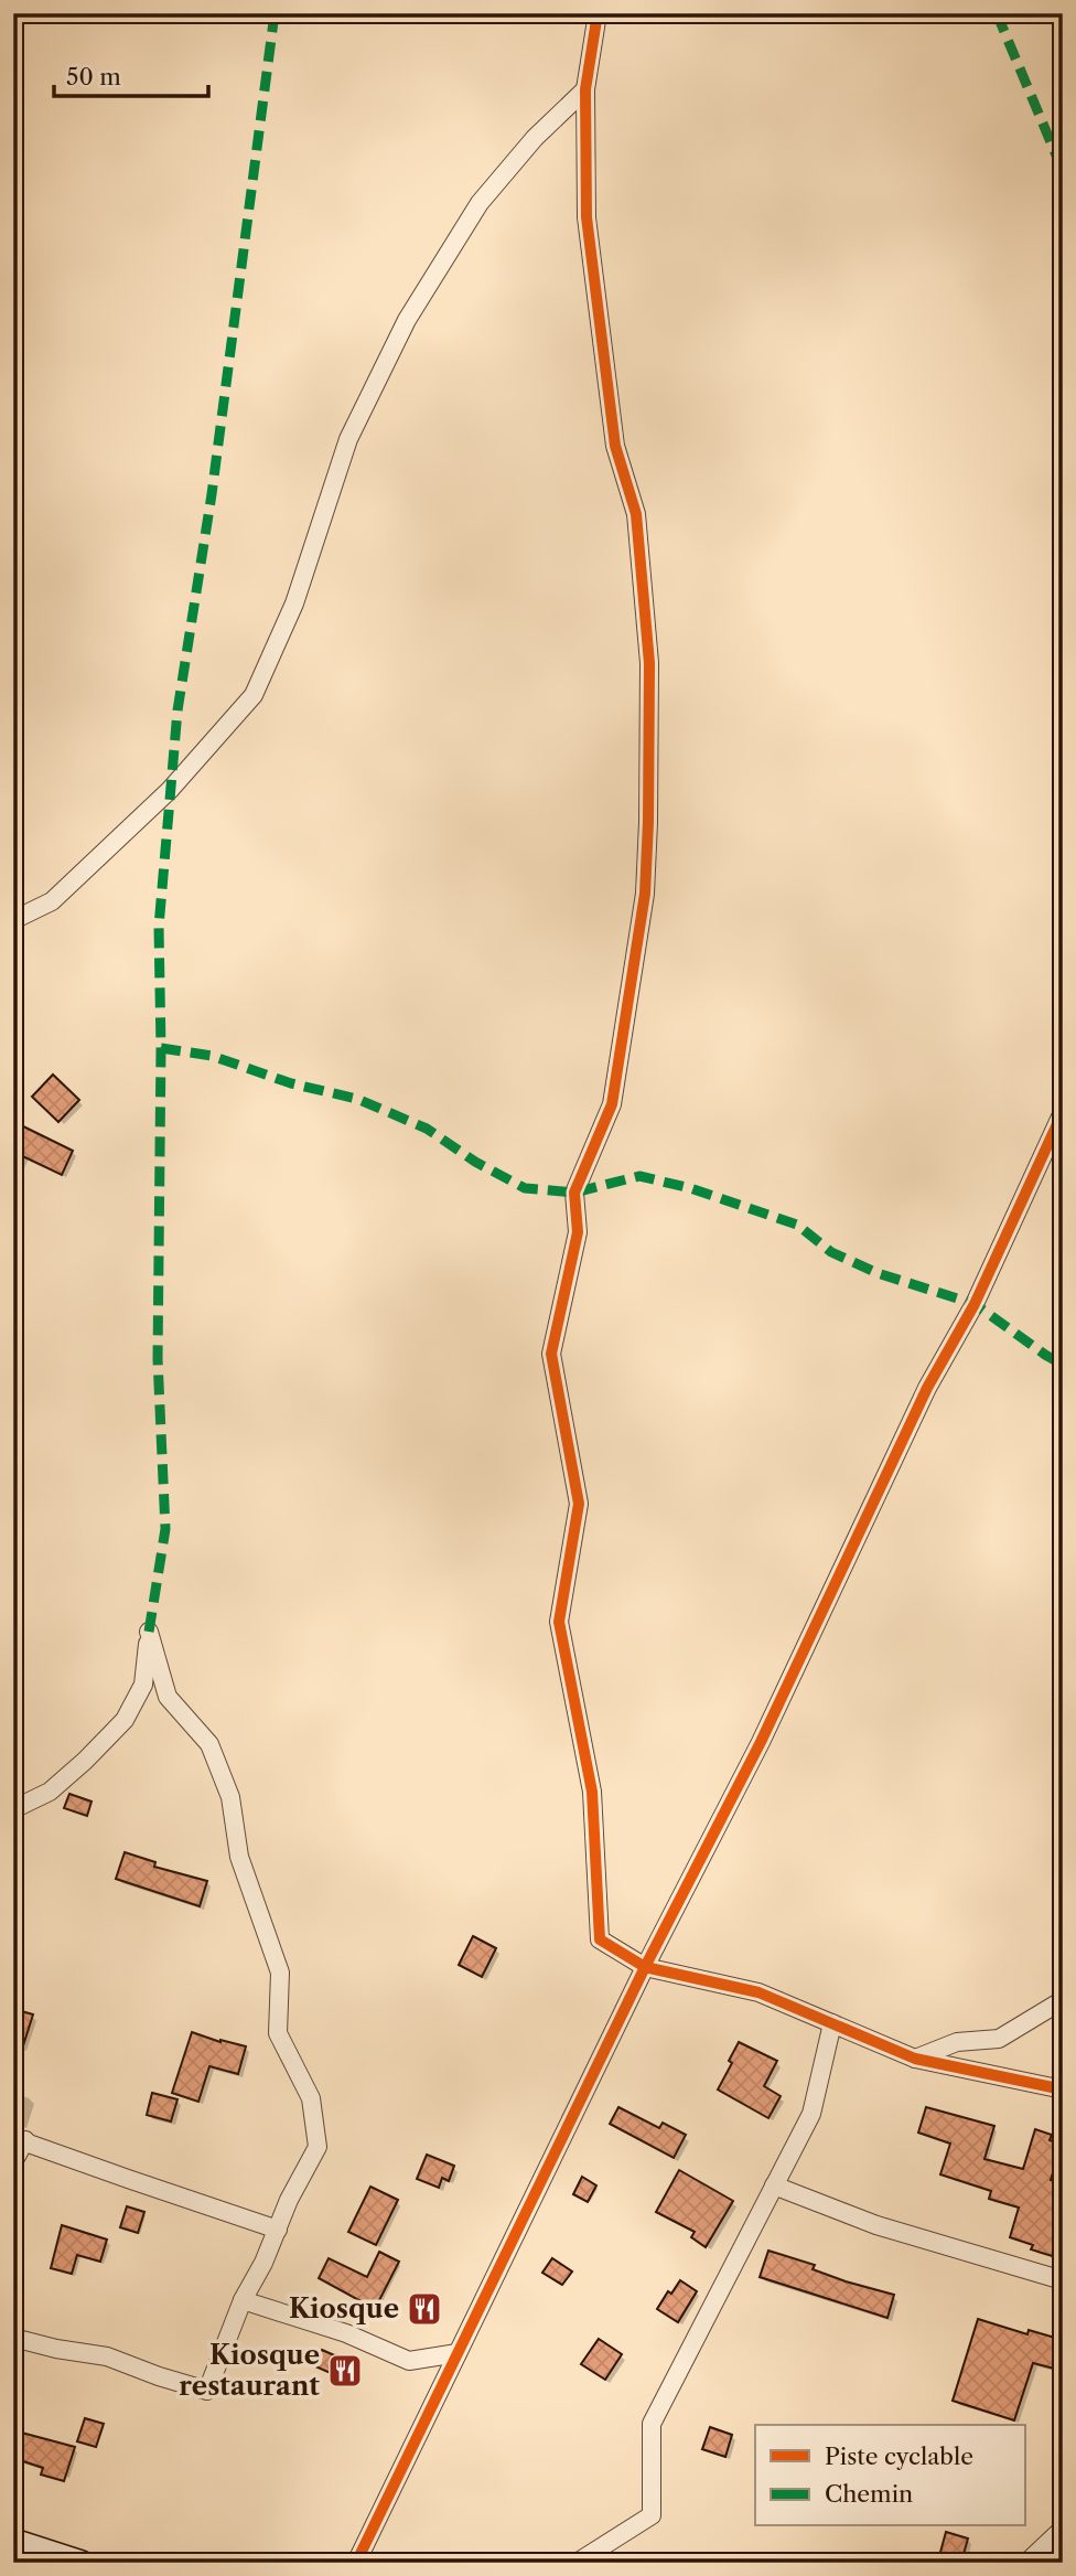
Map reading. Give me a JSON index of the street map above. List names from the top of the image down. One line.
{"places":{"restaurant":["Kiosque","Kiosque restaurant"]},"legend":["Piste cyclable","Chemin"],"scale_bar":"50 m"}
